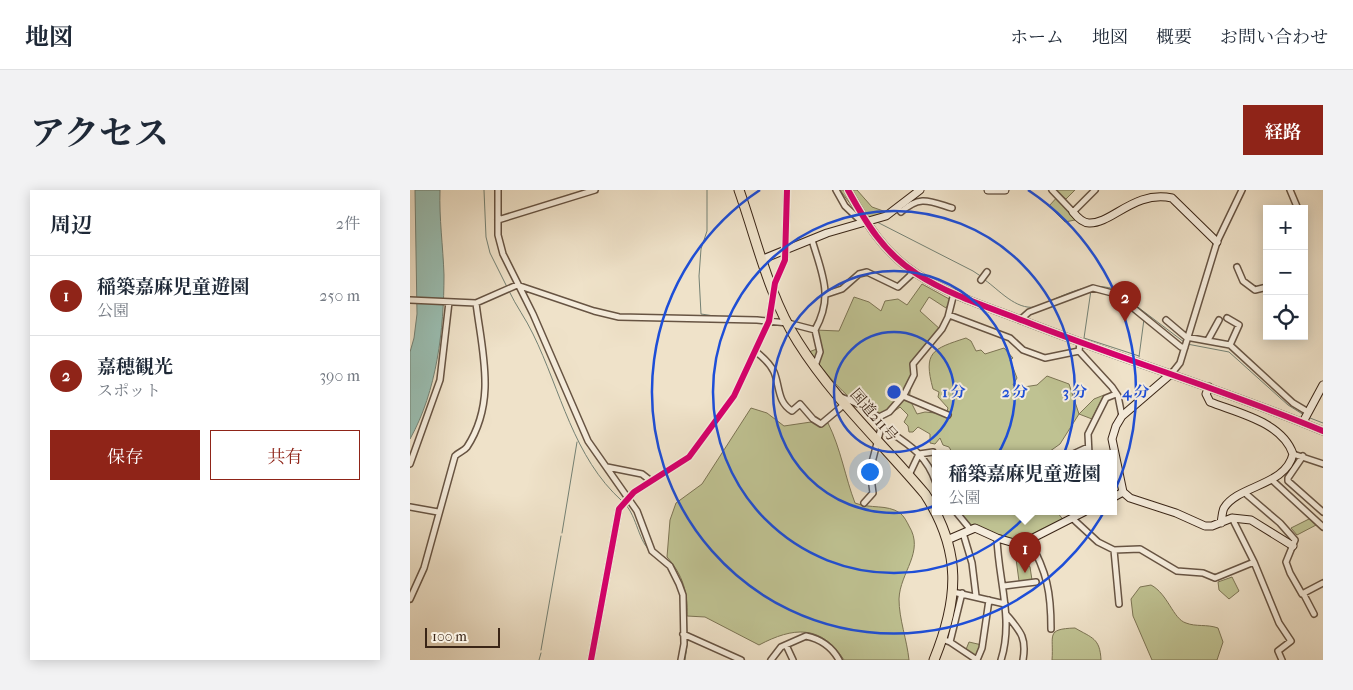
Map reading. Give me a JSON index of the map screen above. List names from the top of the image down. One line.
{"streets":{"highway":["国道211号"]},"scale_bar":"100 m","page":{"header":"地図","nav":["ホーム","地図","概要","お問い合わせ"],"title":"アクセス","buttons":["経路",["保存","共有"]],"heading":["周辺","2件"],"map_buttons":["+","−"],"list":[{"mark":"1","name":"稲築嘉麻児童遊園","note":"公園","value":"250 m"},{"mark":"2","name":"嘉穂観光","note":"スポット","value":"390 m"}],"pins":["2","1"],"popup":["稲築嘉麻児童遊園","公園"],"scale":"100 m"},"rings":["1 分","2 分","3 分","4 分"]}
